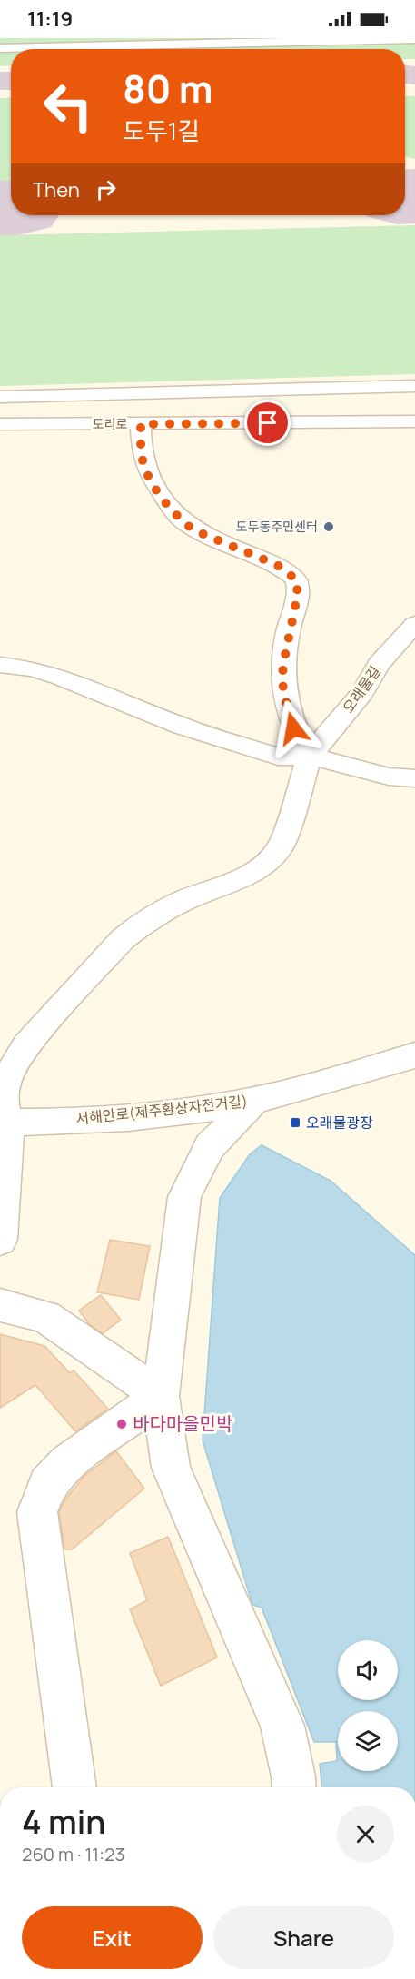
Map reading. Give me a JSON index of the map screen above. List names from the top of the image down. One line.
{"streets":{"street":["도리로","오래물길","서해안로(제주환상자전거길)"]},"places":{"other":["도두동주민센터","바다마을민박"],"transit":["오래물광장"]},"page":{"status":"11:19","turn":["80 m","도두1길"],"then":"Then","heading":["4 min","260 m · 11:23"],"buttons":["Exit","Share"]}}
